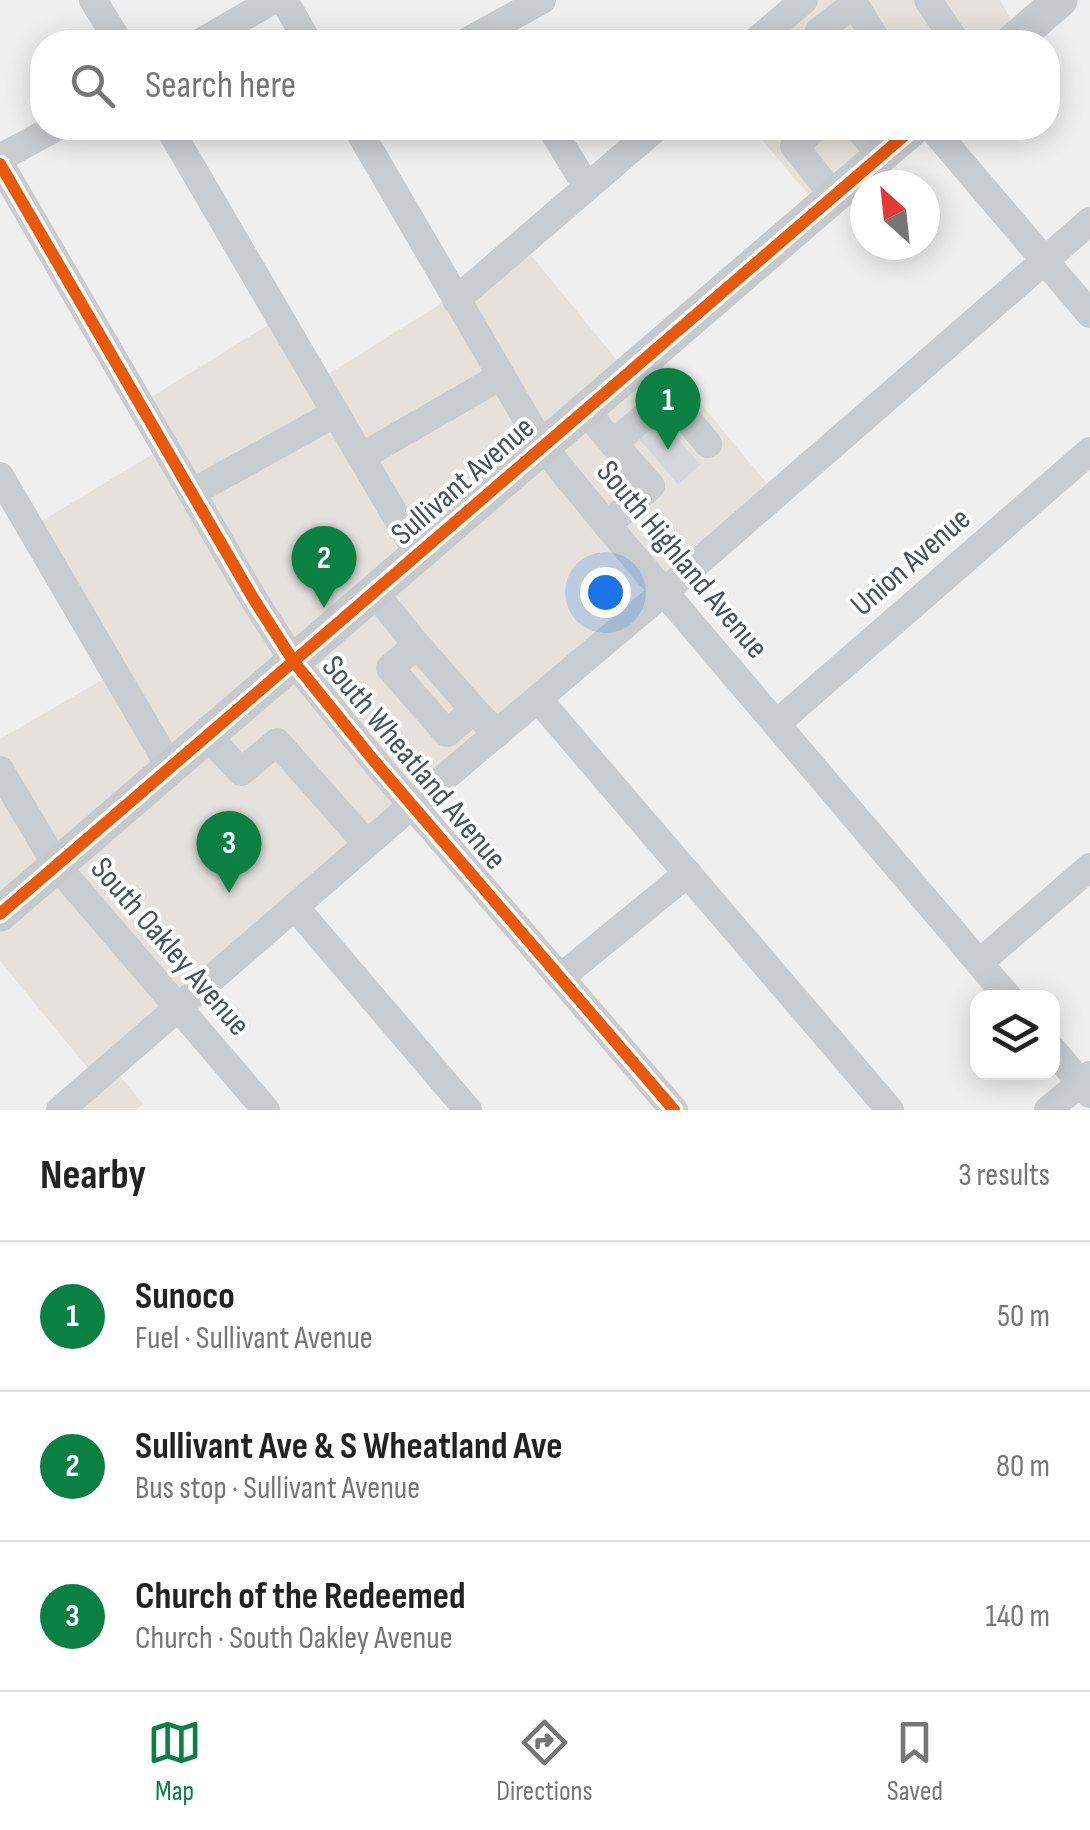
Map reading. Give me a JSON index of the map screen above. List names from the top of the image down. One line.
{"streets":{"main road":["Sullivant Avenue"],"street":["South Highland Avenue","Union Avenue","South Wheatland Avenue","South Oakley Avenue"]},"crossings":[["Sullivant Avenue","South Highland Avenue"],["Sullivant Avenue","South Wheatland Avenue"],["Sullivant Avenue","South Oakley Avenue"],["South Highland Avenue","Union Avenue"]],"north":"top left","page":{"search":"Search here","pins":["1","2","3"],"heading":["Nearby","3 results"],"list":[{"mark":"1","name":"Sunoco","note":"Fuel · Sullivant Avenue","value":"50 m"},{"mark":"2","name":"Sullivant Ave & S Wheatland Ave","note":"Bus stop · Sullivant Avenue","value":"80 m"},{"mark":"3","name":"Church of the Redeemed","note":"Church · South Oakley Avenue","value":"140 m"}],"nav":["Map","Directions","Saved"]}}
